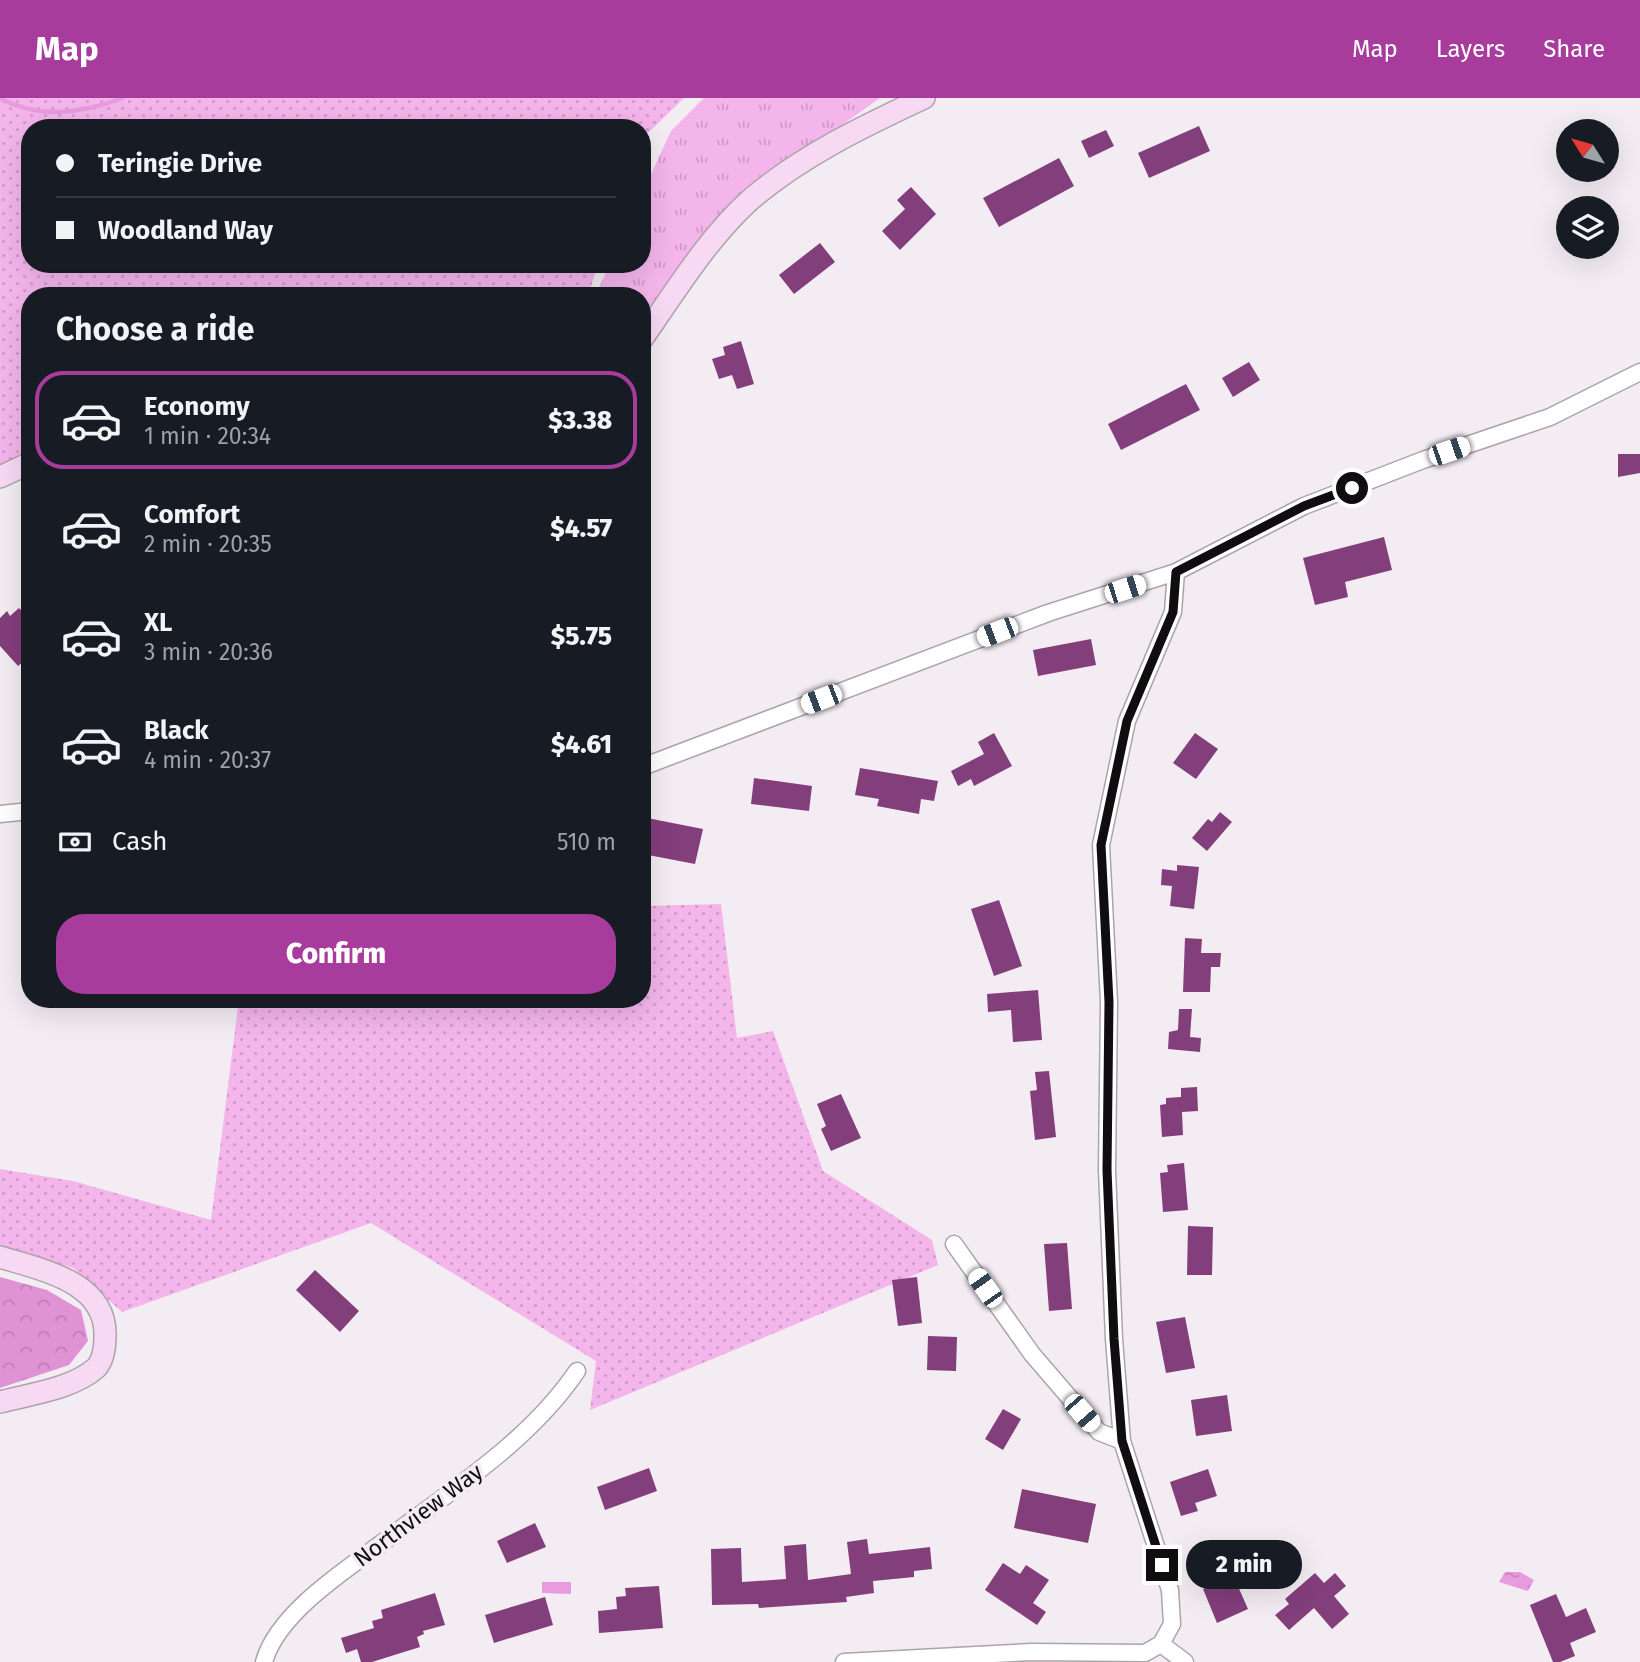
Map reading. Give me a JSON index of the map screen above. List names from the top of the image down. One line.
{"streets":{"street":["Northview Way"]},"north":"top left","page":{"header":"Map","nav":["Map","Layers","Share"],"banner":["Teringie Drive","Woodland Way"],"heading":"Choose a ride","list":[{"name":"Economy","note":"1 min · 20:34","value":"$3.38"},{"name":"Comfort","note":"2 min · 20:35","value":"$4.57"},{"name":"XL","note":"3 min · 20:36","value":"$5.75"},{"name":"Black","note":"4 min · 20:37","value":"$4.61"}],"pay":["Cash","510 m"],"buttons":"Confirm","bubble":"2 min"}}
